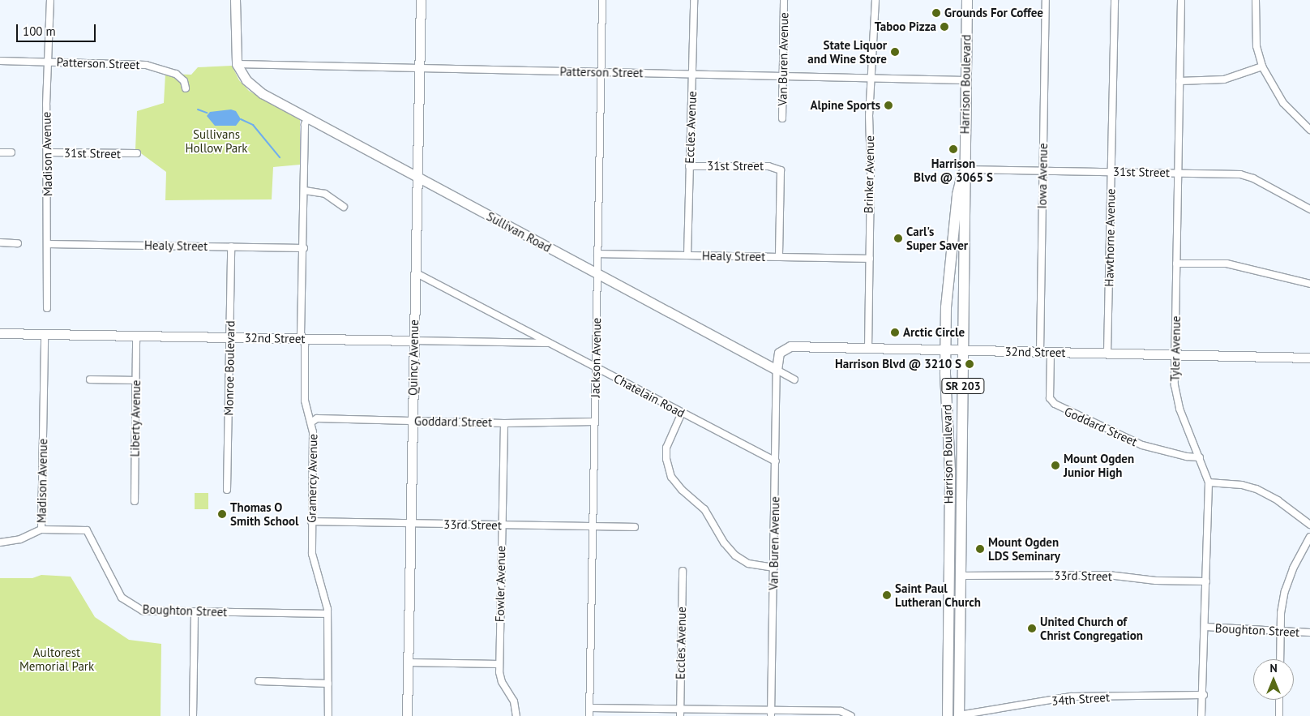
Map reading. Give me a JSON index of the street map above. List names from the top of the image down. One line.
{"streets":{"main road":["Harrison Boulevard","SR 203"],"street":["Van Buren Avenue","Patterson Street","Eccles Avenue","31st Street","Madison Avenue","Brinker Avenue","Iowa Avenue","Sullivan Road","Hawthorne Avenue","Healy Street","32nd Street","Tyler Avenue","Quincy Avenue","Jackson Avenue","Monroe Boulevard","Chatelain Road","Liberty Avenue","Goddard Street","Gramercy Avenue","33rd Street","Fowler Avenue","Boughton Street","34th Street"]},"crossings":[["Van Buren Avenue","Patterson Street"],["Van Buren Avenue","Sullivan Road"],["Van Buren Avenue","32nd Street"],["Van Buren Avenue","Chatelain Road"],["Patterson Street","Harrison Boulevard"],["Patterson Street","Eccles Avenue"],["Patterson Street","Madison Avenue"],["Patterson Street","Brinker Avenue"],["Patterson Street","Sullivan Road"],["Patterson Street","Quincy Avenue"],["Patterson Street","Jackson Avenue"],["Harrison Boulevard","31st Street"],["Harrison Boulevard","32nd Street"],["Harrison Boulevard","33rd Street"],["Harrison Boulevard","34th Street"],["Eccles Avenue","31st Street"],["Eccles Avenue","Healy Street"],["31st Street","Madison Avenue"],["31st Street","Iowa Avenue"],["31st Street","Hawthorne Avenue"],["31st Street","Healy Street"],["31st Street","Tyler Avenue"],["Madison Avenue","Healy Street"],["Madison Avenue","32nd Street"],["Madison Avenue","Boughton Street"],["Brinker Avenue","Healy Street"],["Brinker Avenue","32nd Street"],["Iowa Avenue","32nd Street"],["Sullivan Road","32nd Street"],["Sullivan Road","Quincy Avenue"],["Sullivan Road","Jackson Avenue"],["Sullivan Road","Gramercy Avenue"],["Hawthorne Avenue","32nd Street"],["Healy Street","Jackson Avenue"],["Healy Street","Monroe Boulevard"],["Healy Street","Gramercy Avenue"],["32nd Street","Tyler Avenue"],["32nd Street","Quincy Avenue"],["32nd Street","Monroe Boulevard"],["32nd Street","Chatelain Road"],["32nd Street","Liberty Avenue"],["32nd Street","Goddard Street"],["32nd Street","Gramercy Avenue"],["Tyler Avenue","Goddard Street"],["Tyler Avenue","33rd Street"],["Tyler Avenue","Boughton Street"],["Tyler Avenue","34th Street"],["Quincy Avenue","Chatelain Road"],["Quincy Avenue","Goddard Street"],["Quincy Avenue","33rd Street"],["Jackson Avenue","Chatelain Road"],["Jackson Avenue","Goddard Street"],["Jackson Avenue","33rd Street"],["Goddard Street","Gramercy Avenue"],["Goddard Street","Fowler Avenue"],["Gramercy Avenue","33rd Street"],["Gramercy Avenue","Boughton Street"],["33rd Street","Fowler Avenue"]],"parks":["Sullivans Hollow Park","Aultorest Memorial Park"],"places":["Grounds For Coffee","Taboo Pizza","State Liquor and Wine Store","Alpine Sports","Harrison Blvd @ 3065 S","Carl's Super Saver","Arctic Circle","Harrison Blvd @ 3210 S","Mount Ogden Junior High","Thomas O Smith School","Mount Ogden LDS Seminary","Saint Paul Lutheran Church","United Church of Christ Congregation"],"scale_bar":"100 m","north":"top"}
